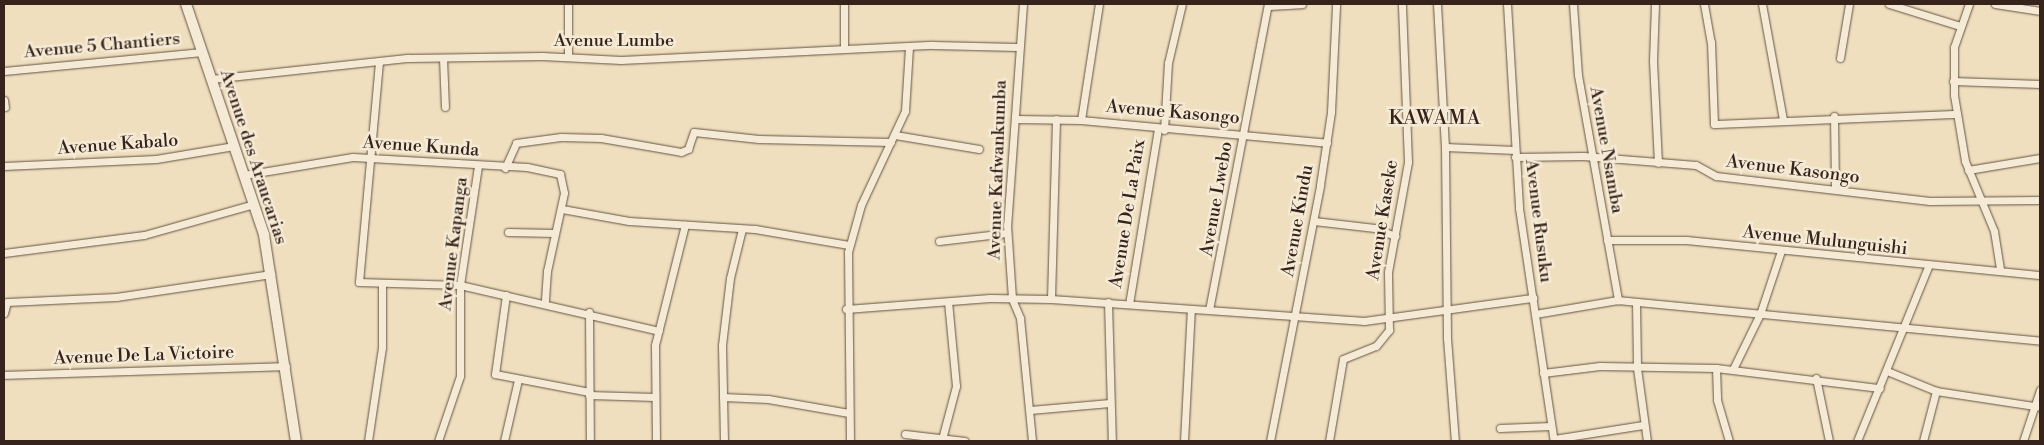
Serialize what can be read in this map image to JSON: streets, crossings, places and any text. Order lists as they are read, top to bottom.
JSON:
{
  "streets": {
    "street": [
      "Avenue Lumbe",
      "Avenue 5 Chantiers",
      "Avenue Kasongo",
      "Avenue Kabalo",
      "Avenue Kunda",
      "Avenue Nsamba",
      "Avenue des Araucarias",
      "Avenue Kafwankumba",
      "Avenue Lwebo",
      "Avenue De La Paix",
      "Avenue Kaseke",
      "Avenue Kindu",
      "Avenue Rusuku",
      "Avenue Mulunguishi",
      "Avenue Kapanga",
      "Avenue De La Victoire"
    ]
  },
  "crossings": [
    ["Avenue Lumbe", "Avenue des Araucarias"],
    ["Avenue Lumbe", "Avenue Kafwankumba"],
    ["Avenue 5 Chantiers", "Avenue des Araucarias"],
    ["Avenue Kasongo", "Avenue Nsamba"],
    ["Avenue Kasongo", "Avenue Kafwankumba"],
    ["Avenue Kasongo", "Avenue Lwebo"],
    ["Avenue Kasongo", "Avenue De La Paix"],
    ["Avenue Kasongo", "Avenue Kindu"],
    ["Avenue Kasongo", "Avenue Rusuku"],
    ["Avenue Kabalo", "Avenue des Araucarias"],
    ["Avenue Kunda", "Avenue des Araucarias"],
    ["Avenue Kunda", "Avenue Kapanga"],
    ["Avenue Nsamba", "Avenue Mulunguishi"],
    ["Avenue des Araucarias", "Avenue De La Victoire"]
  ],
  "districts": ["KAWAMA"]
}
